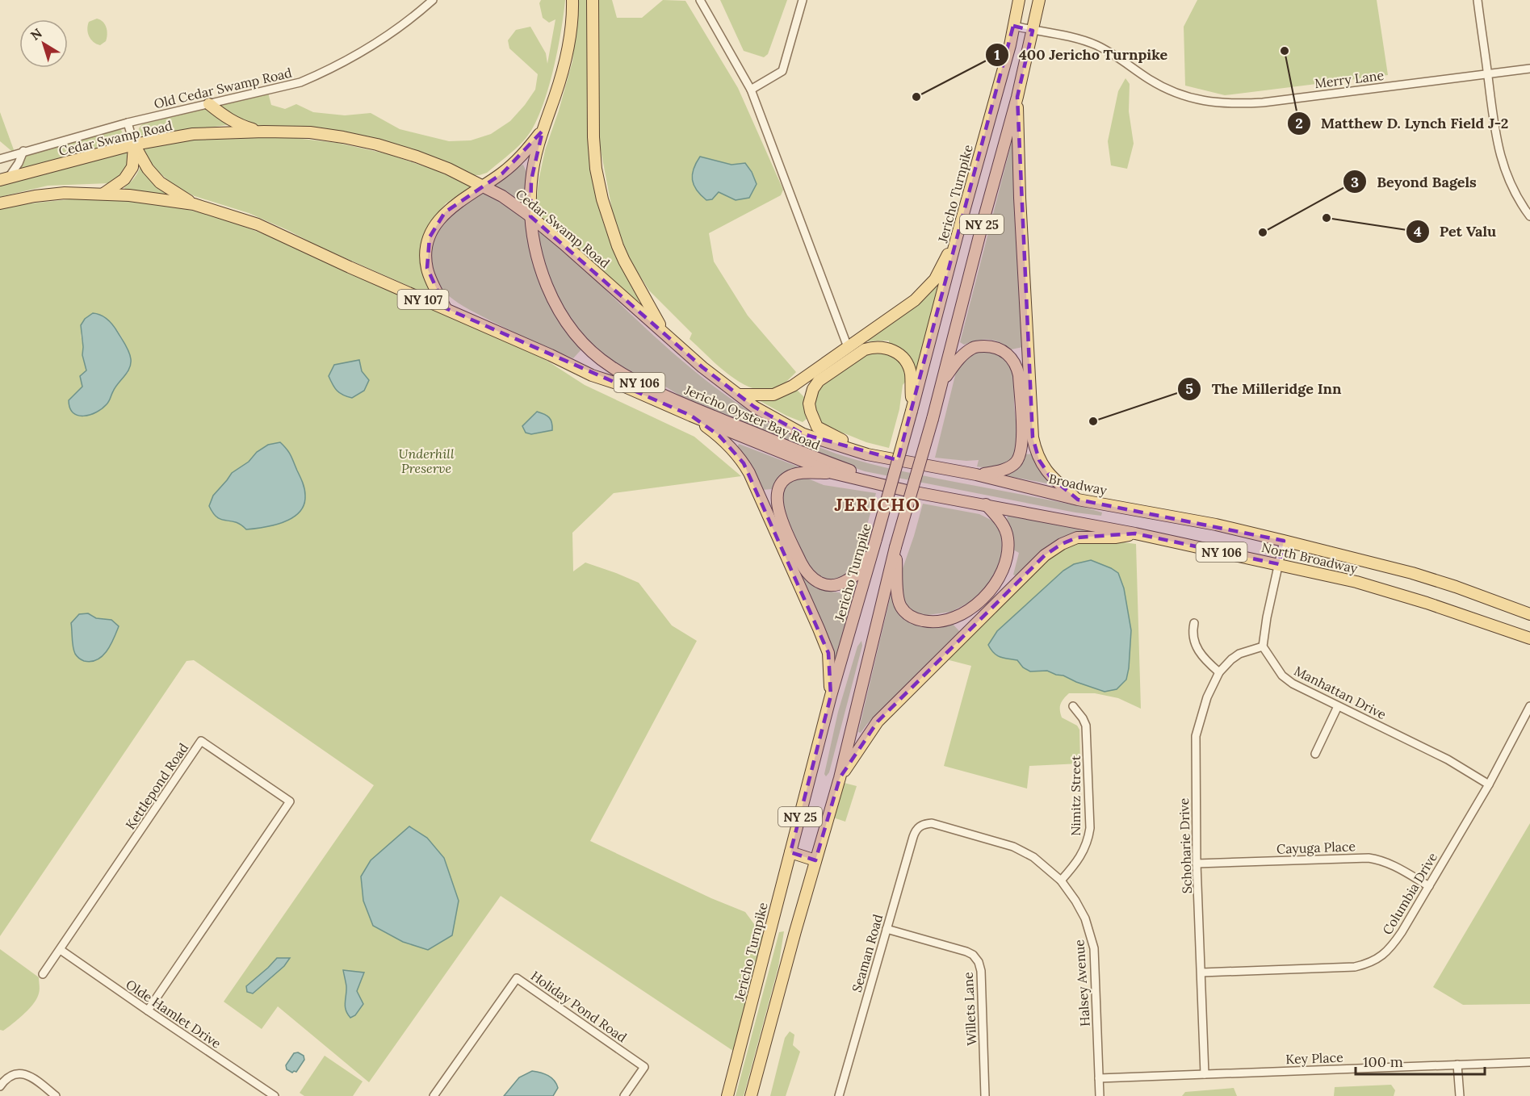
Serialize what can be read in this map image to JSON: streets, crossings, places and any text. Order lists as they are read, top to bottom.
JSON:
{
  "streets": {
    "main road": [
      "Cedar Swamp Road",
      "Jericho Turnpike",
      "NY 25",
      "NY 107",
      "NY 106",
      "Jericho Oyster Bay Road",
      "Broadway",
      "North Broadway"
    ],
    "street": [
      "Merry Lane",
      "Old Cedar Swamp Road",
      "Manhattan Drive",
      "Kettlepond Road",
      "Nimitz Street",
      "Schoharie Drive",
      "Cayuga Place",
      "Columbia Drive",
      "Seaman Road",
      "Halsey Avenue",
      "Holiday Pond Road",
      "Willets Lane",
      "Olde Hamlet Drive",
      "Key Place"
    ]
  },
  "crossings": [
    ["Merry Lane", "Jericho Turnpike"],
    ["Merry Lane", "NY 25"],
    ["Cedar Swamp Road", "NY 106"],
    ["Cedar Swamp Road", "Jericho Oyster Bay Road"],
    ["Cedar Swamp Road", "Broadway"],
    ["NY 107", "Jericho Oyster Bay Road"],
    ["NY 107", "North Broadway"],
    ["Jericho Oyster Bay Road", "North Broadway"],
    ["Broadway", "North Broadway"],
    ["Manhattan Drive", "Schoharie Drive"],
    ["Manhattan Drive", "Columbia Drive"],
    ["Kettlepond Road", "Olde Hamlet Drive"],
    ["Nimitz Street", "Halsey Avenue"],
    ["Schoharie Drive", "Cayuga Place"],
    ["Schoharie Drive", "Columbia Drive"],
    ["Schoharie Drive", "Key Place"],
    ["Cayuga Place", "Columbia Drive"],
    ["Seaman Road", "Halsey Avenue"],
    ["Seaman Road", "Willets Lane"],
    ["Halsey Avenue", "Key Place"]
  ],
  "districts": ["JERICHO"],
  "parks": ["Underhill Preserve"],
  "places": [
    "Matthew D. Lynch Field J-2",
    "400 Jericho Turnpike",
    "Pet Valu",
    "Beyond Bagels",
    "The Milleridge Inn"
  ],
  "scale_bar": "100 m",
  "north": "top left"
}
